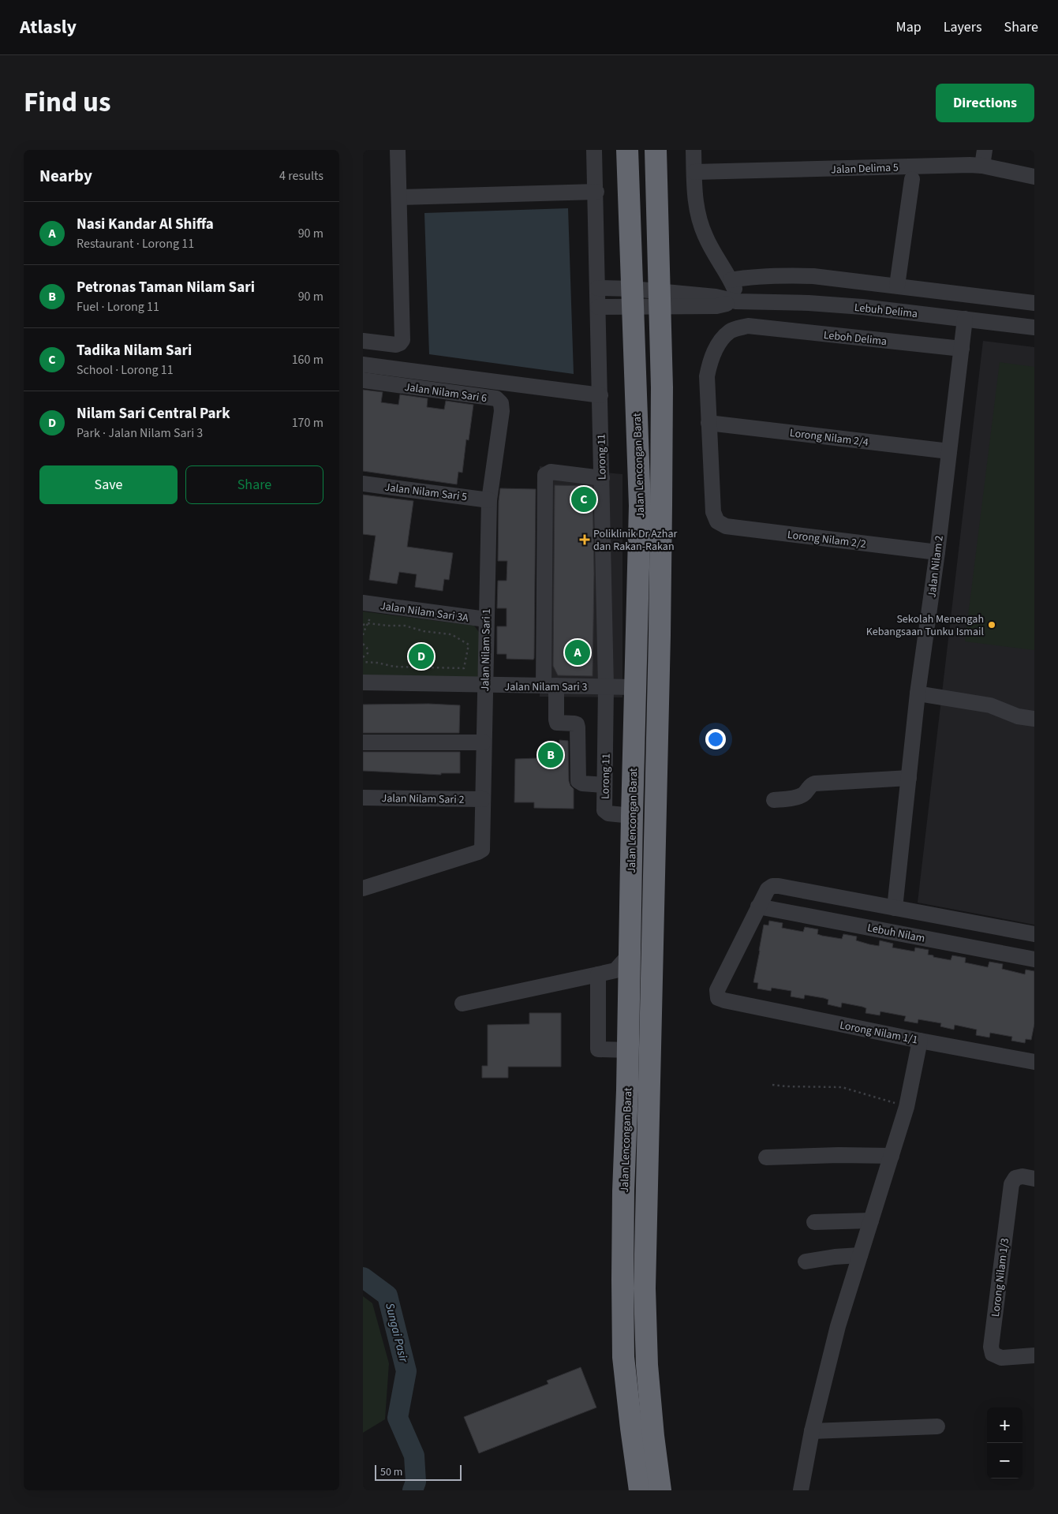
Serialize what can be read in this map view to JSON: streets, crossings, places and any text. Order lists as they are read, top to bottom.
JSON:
{
  "streets": {
    "highway": ["Jalan Lencongan Barat"],
    "street": [
      "Jalan Delima 5",
      "Lebuh Delima",
      "Leboh Delima",
      "Jalan Nilam Sari 6",
      "Lorong Nilam 2/4",
      "Lorong 11",
      "Jalan Nilam Sari 5",
      "Lorong Nilam 2/2",
      "Jalan Nilam 2",
      "Jalan Nilam Sari 3A",
      "Jalan Nilam Sari 1",
      "Jalan Nilam Sari 3",
      "Jalan Nilam Sari 2",
      "Lebuh Nilam",
      "Lorong Nilam 1/1",
      "Lorong Nilam 1/3"
    ]
  },
  "crossings": [
    ["Lebuh Delima", "Jalan Lencongan Barat"],
    ["Lebuh Delima", "Jalan Nilam 2"],
    ["Leboh Delima", "Lorong Nilam 2/4"],
    ["Leboh Delima", "Lorong Nilam 2/2"],
    ["Leboh Delima", "Jalan Nilam 2"],
    ["Jalan Nilam Sari 6", "Jalan Nilam Sari 5"],
    ["Jalan Nilam Sari 6", "Jalan Nilam Sari 1"],
    ["Lorong Nilam 2/4", "Lorong Nilam 2/2"],
    ["Lorong Nilam 2/4", "Jalan Nilam 2"],
    ["Lorong 11", "Jalan Lencongan Barat"],
    ["Lorong 11", "Jalan Nilam Sari 3"],
    ["Jalan Lencongan Barat", "Jalan Nilam Sari 3"],
    ["Jalan Nilam Sari 5", "Jalan Nilam Sari 1"],
    ["Lorong Nilam 2/2", "Jalan Nilam 2"],
    ["Jalan Nilam Sari 3A", "Jalan Nilam Sari 1"],
    ["Jalan Nilam Sari 1", "Jalan Nilam Sari 3"],
    ["Jalan Nilam Sari 1", "Jalan Nilam Sari 2"],
    ["Lebuh Nilam", "Lorong Nilam 1/1"]
  ],
  "water": ["Sungai Pasir"],
  "places": {
    "health": ["Poliklinik Dr Azhar dan Rakan-Rakan"],
    "other": ["Sekolah Menengah Kebangsaan Tunku Ismail"]
  },
  "scale_bar": "50 m",
  "page": {
    "header": "Atlasly",
    "nav": ["Map", "Layers", "Share"],
    "title": "Find us",
    "buttons": [
      "Directions",
      ["Save", "Share"]
    ],
    "heading": ["Nearby", "4 results"],
    "list": [
      {
        "mark": "A",
        "name": "Nasi Kandar Al Shiffa",
        "note": "Restaurant · Lorong 11",
        "value": "90 m"
      },
      {
        "mark": "B",
        "name": "Petronas Taman Nilam Sari",
        "note": "Fuel · Lorong 11",
        "value": "90 m"
      },
      {
        "mark": "C",
        "name": "Tadika Nilam Sari",
        "note": "School · Lorong 11",
        "value": "160 m"
      },
      {
        "mark": "D",
        "name": "Nilam Sari Central Park",
        "note": "Park · Jalan Nilam Sari 3",
        "value": "170 m"
      }
    ],
    "pins": [
      "C",
      "A",
      "D",
      "B"
    ],
    "map_buttons": ["+", "−"],
    "scale": "50 m"
  }
}
